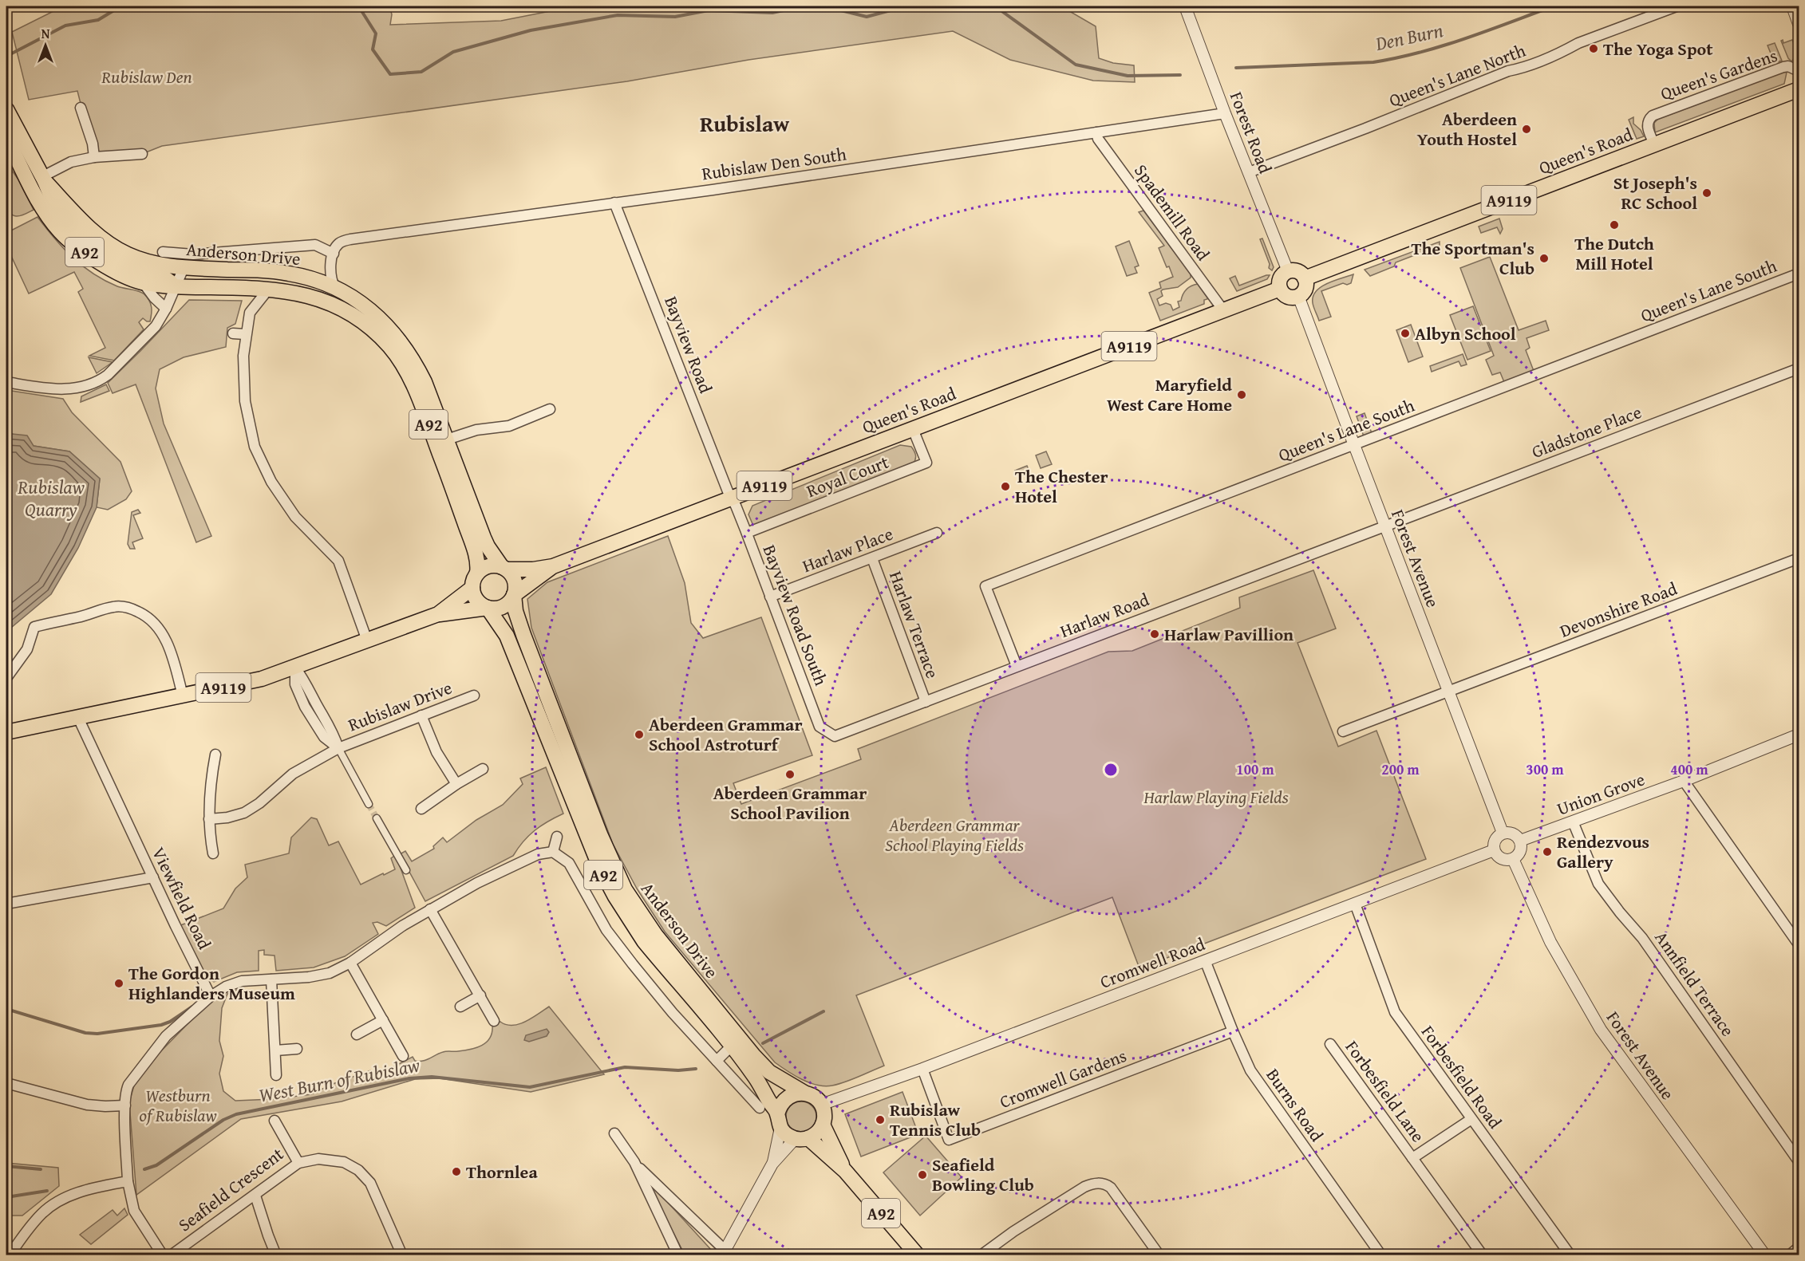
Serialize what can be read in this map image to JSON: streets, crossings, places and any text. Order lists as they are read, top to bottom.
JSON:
{
  "streets": {
    "main road": [
      "Queen's Road",
      "A9119",
      "A92",
      "Anderson Drive"
    ],
    "street": [
      "Queen's Gardens",
      "Queen's Lane North",
      "Forest Road",
      "Rubislaw Den South",
      "Spademill Road",
      "Queen's Lane South",
      "Bayview Road",
      "Gladstone Place",
      "Royal Court",
      "Harlaw Place",
      "Forest Avenue",
      "Devonshire Road",
      "Bayview Road South",
      "Harlaw Road",
      "Harlaw Terrace",
      "Rubislaw Drive",
      "Union Grove",
      "Viewfield Road",
      "Cromwell Road",
      "Annfield Terrace",
      "Forbesfield Road",
      "Cromwell Gardens",
      "Forbesfield Lane",
      "Burns Road",
      "Seafield Crescent"
    ]
  },
  "crossings": [
    ["Queen's Gardens", "Queen's Road"],
    ["Queen's Lane North", "Forest Road"],
    ["Forest Road", "Queen's Road"],
    ["Forest Road", "Rubislaw Den South"],
    ["Forest Road", "Forest Avenue"],
    ["Queen's Road", "A9119"],
    ["Queen's Road", "Spademill Road"],
    ["Queen's Road", "A92"],
    ["Queen's Road", "Anderson Drive"],
    ["Queen's Road", "Bayview Road"],
    ["Queen's Road", "Royal Court"],
    ["Queen's Road", "Forest Avenue"],
    ["Queen's Road", "Bayview Road South"],
    ["Rubislaw Den South", "Spademill Road"],
    ["Rubislaw Den South", "Bayview Road"],
    ["A9119", "A92"],
    ["A9119", "Anderson Drive"],
    ["A9119", "Viewfield Road"],
    ["A92", "Anderson Drive"],
    ["A92", "Cromwell Road"],
    ["Anderson Drive", "Cromwell Road"],
    ["Queen's Lane South", "Forest Avenue"],
    ["Queen's Lane South", "Harlaw Road"],
    ["Bayview Road", "Bayview Road South"],
    ["Gladstone Place", "Forest Avenue"],
    ["Gladstone Place", "Harlaw Road"],
    ["Royal Court", "Bayview Road South"],
    ["Harlaw Place", "Bayview Road South"],
    ["Harlaw Place", "Harlaw Terrace"],
    ["Forest Avenue", "Devonshire Road"],
    ["Forest Avenue", "Harlaw Road"],
    ["Forest Avenue", "Union Grove"],
    ["Forest Avenue", "Cromwell Road"],
    ["Bayview Road South", "Harlaw Road"],
    ["Harlaw Road", "Harlaw Terrace"],
    ["Union Grove", "Cromwell Road"],
    ["Union Grove", "Annfield Terrace"],
    ["Cromwell Road", "Forbesfield Road"],
    ["Cromwell Road", "Cromwell Gardens"],
    ["Cromwell Road", "Burns Road"],
    ["Forbesfield Road", "Forbesfield Lane"],
    ["Cromwell Gardens", "Burns Road"]
  ],
  "districts": ["Rubislaw"],
  "water": ["Den Burn", "Rubislaw Quarry", "West Burn of Rubislaw"],
  "parks": [
    "Rubislaw Den",
    "Harlaw Playing Fields",
    "Aberdeen Grammar School Playing Fields",
    "Westburn of Rubislaw"
  ],
  "places": [
    "The Yoga Spot",
    "Aberdeen Youth Hostel",
    "St Joseph's RC School",
    "The Dutch Mill Hotel",
    "The Sportman's Club",
    "Albyn School",
    "Maryfield West Care Home",
    "The Chester Hotel",
    "Harlaw Pavillion",
    "Aberdeen Grammar School Astroturf",
    "Aberdeen Grammar School Pavilion",
    "Rendezvous Gallery",
    "The Gordon Highlanders Museum",
    "Rubislaw Tennis Club",
    "Thornlea",
    "Seafield Bowling Club"
  ],
  "north": "top",
  "rings": [
    "100 m",
    "200 m",
    "300 m",
    "400 m"
  ]
}
